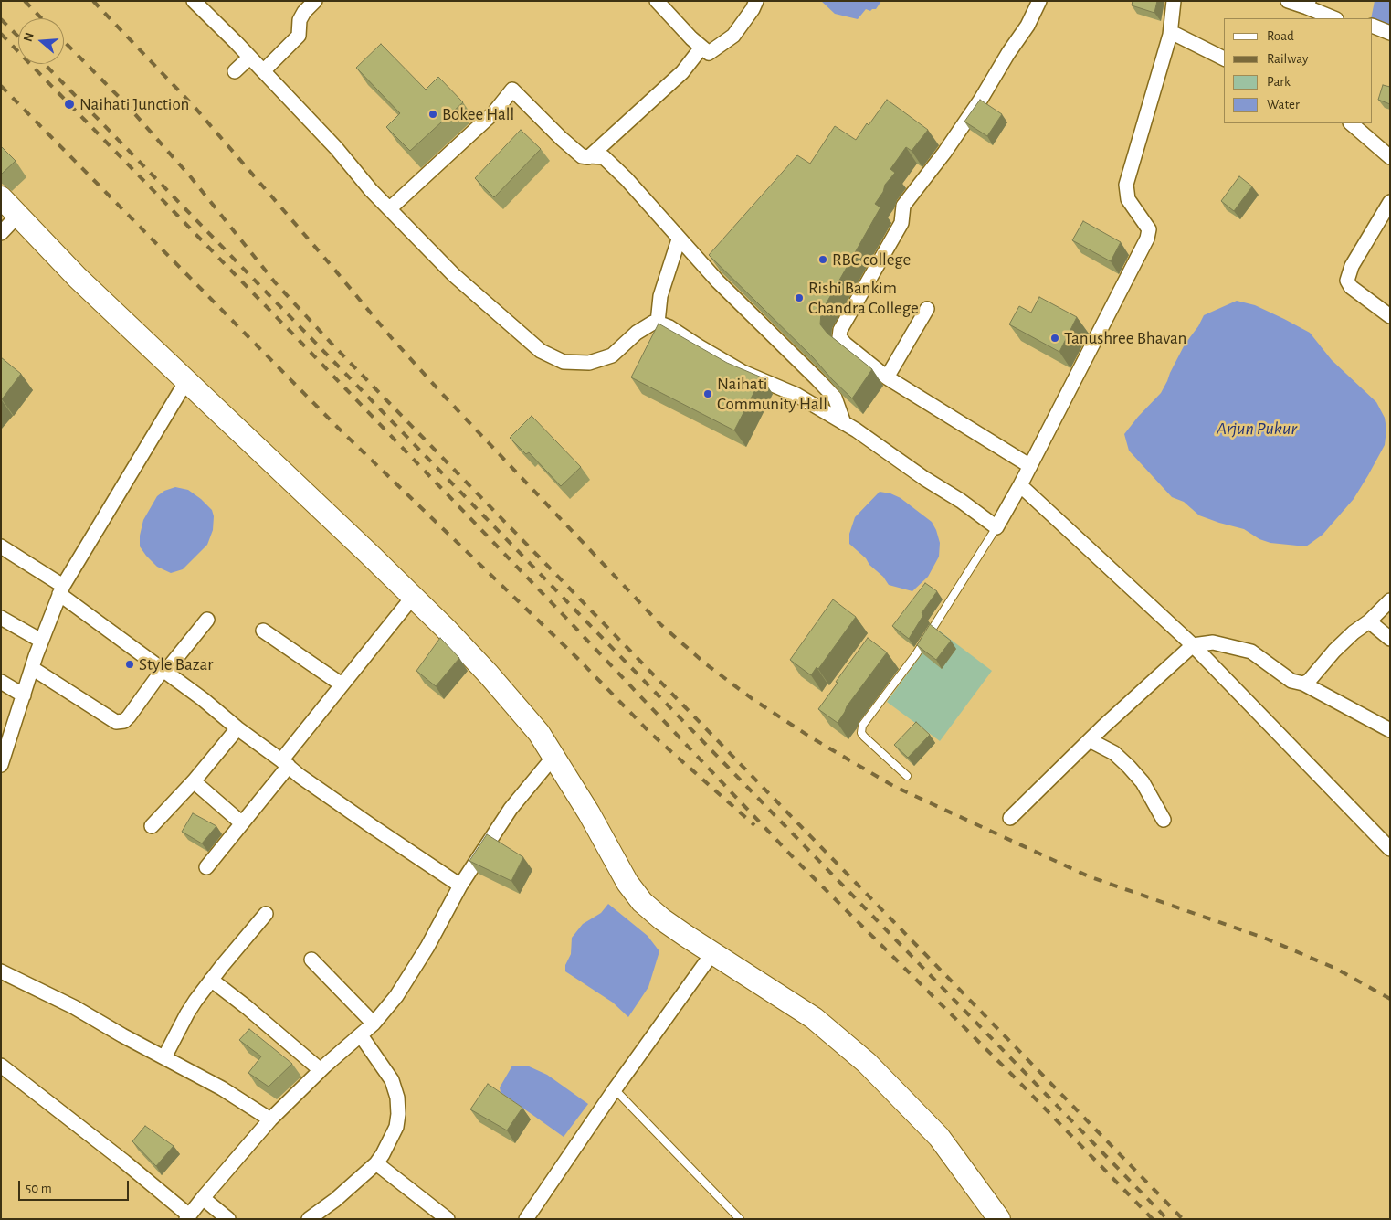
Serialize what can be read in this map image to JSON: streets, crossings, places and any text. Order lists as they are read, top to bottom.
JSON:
{
  "water": ["Arjun Pukur"],
  "places": [
    "Naihati Junction",
    "Bokee Hall",
    "RBC college",
    "Rishi Bankim Chandra College",
    "Tanushree Bhavan",
    "Naihati Community Hall",
    "Style Bazar"
  ],
  "legend": [
    "Road",
    "Railway",
    "Park",
    "Water"
  ],
  "scale_bar": "50 m",
  "north": "left"
}
